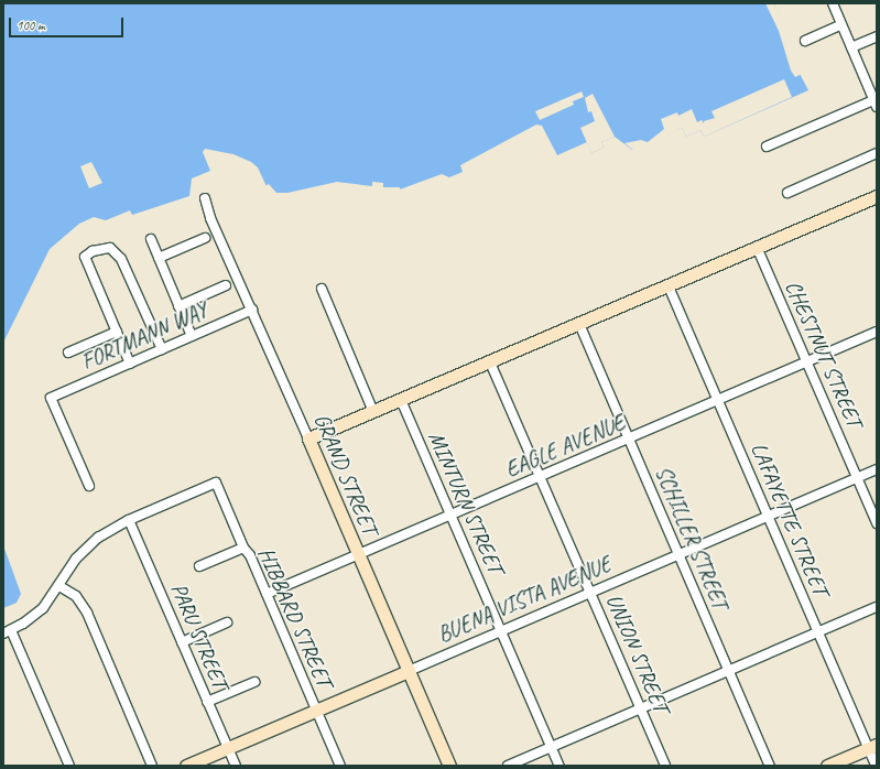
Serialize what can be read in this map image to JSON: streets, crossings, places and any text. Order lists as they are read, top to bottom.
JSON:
{
  "streets": {
    "street": [
      "FORTMANN WAY",
      "CHESTNUT STREET",
      "EAGLE AVENUE",
      "GRAND STREET",
      "MINTURN STREET",
      "LAFAYETTE STREET",
      "SCHILLER STREET",
      "BUENA VISTA AVENUE",
      "HIBBARD STREET",
      "PARU STREET",
      "UNION STREET"
    ]
  },
  "crossings": [
    ["FORTMANN WAY", "GRAND STREET"],
    ["CHESTNUT STREET", "EAGLE AVENUE"],
    ["CHESTNUT STREET", "BUENA VISTA AVENUE"],
    ["EAGLE AVENUE", "GRAND STREET"],
    ["EAGLE AVENUE", "MINTURN STREET"],
    ["EAGLE AVENUE", "LAFAYETTE STREET"],
    ["EAGLE AVENUE", "SCHILLER STREET"],
    ["EAGLE AVENUE", "HIBBARD STREET"],
    ["EAGLE AVENUE", "UNION STREET"],
    ["GRAND STREET", "BUENA VISTA AVENUE"],
    ["MINTURN STREET", "BUENA VISTA AVENUE"],
    ["LAFAYETTE STREET", "BUENA VISTA AVENUE"],
    ["SCHILLER STREET", "BUENA VISTA AVENUE"],
    ["BUENA VISTA AVENUE", "HIBBARD STREET"],
    ["BUENA VISTA AVENUE", "PARU STREET"],
    ["BUENA VISTA AVENUE", "UNION STREET"],
    ["HIBBARD STREET", "PARU STREET"]
  ],
  "scale_bar": "100 m"
}
